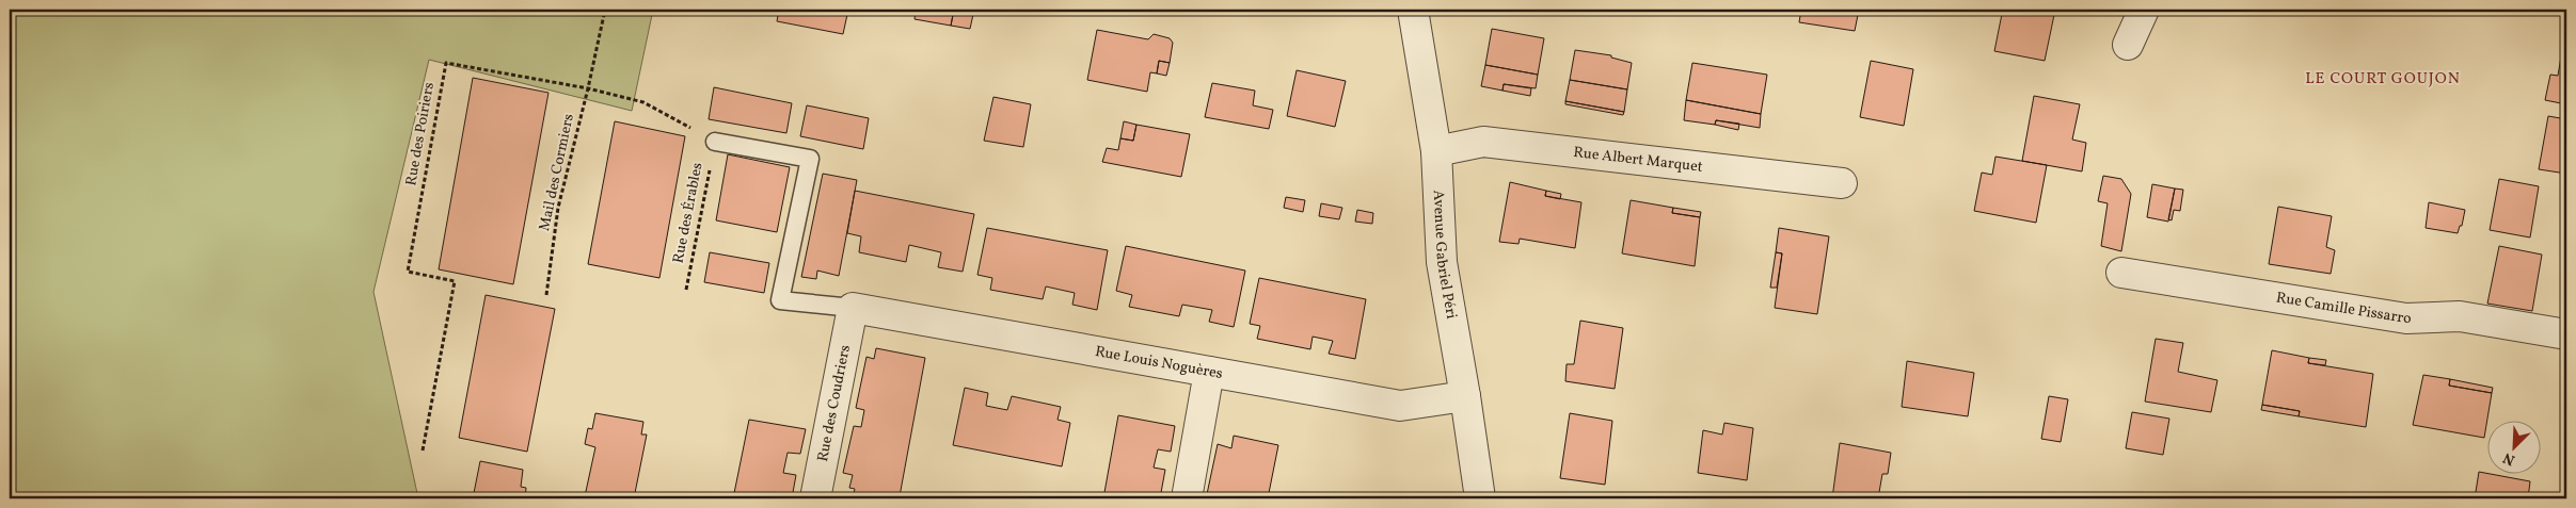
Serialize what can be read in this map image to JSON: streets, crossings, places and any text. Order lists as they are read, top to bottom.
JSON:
{
  "streets": {
    "street": [
      "Rue Albert Marquet",
      "Avenue Gabriel Péri",
      "Rue Camille Pissarro",
      "Rue Louis Noguères",
      "Rue des Coudriers"
    ],
    "path": ["Rue des Poiriers", "Mail des Cormiers", "Rue des Érables"]
  },
  "crossings": [
    ["Rue des Poiriers", "Mail des Cormiers"],
    ["Rue des Poiriers", "Rue des Érables"],
    ["Rue Albert Marquet", "Avenue Gabriel Péri"],
    ["Avenue Gabriel Péri", "Rue Louis Noguères"],
    ["Rue Louis Noguères", "Rue des Coudriers"]
  ],
  "districts": ["LE COURT GOUJON"],
  "north": "bottom left"
}
